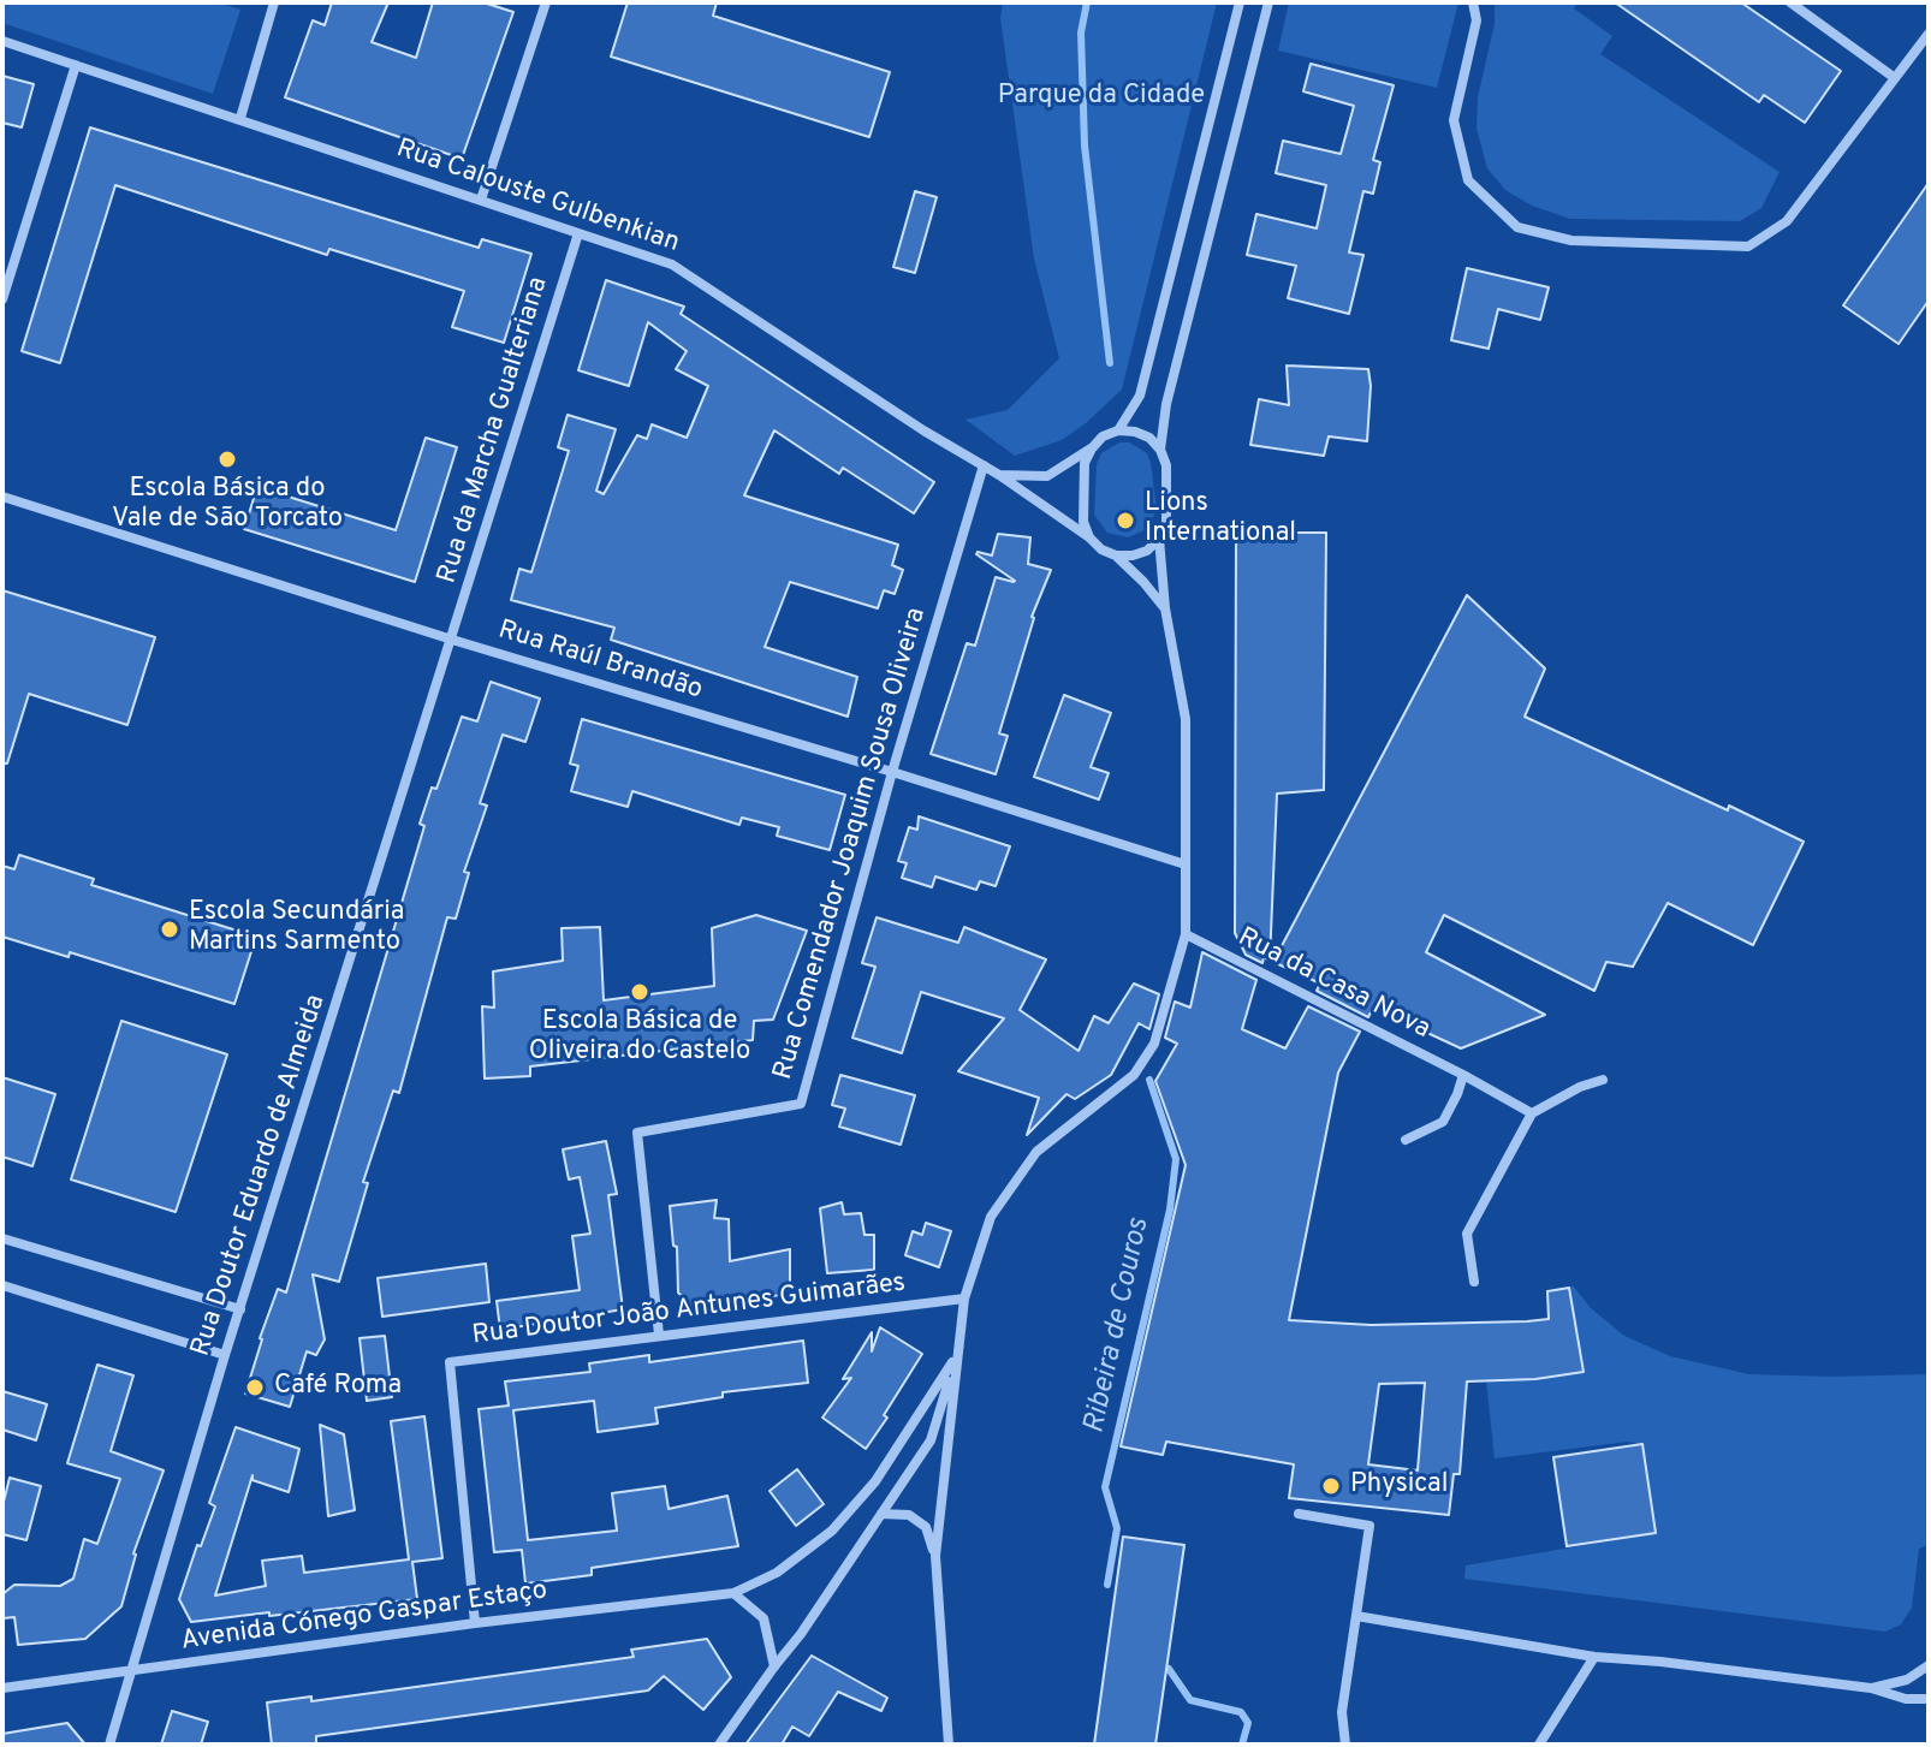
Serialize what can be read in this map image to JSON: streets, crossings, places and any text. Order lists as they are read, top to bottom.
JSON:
{
  "streets": {
    "street": [
      "Rua Calouste Gulbenkian",
      "Rua da Marcha Gualteriana",
      "Rua Raúl Brandão",
      "Rua Comendador Joaquim Sousa Oliveira",
      "Rua da Casa Nova",
      "Rua Doutor Eduardo de Almeida",
      "Rua Doutor João Antunes Guimarães",
      "Avenida Cónego Gaspar Estaço"
    ]
  },
  "crossings": [
    ["Rua Calouste Gulbenkian", "Rua da Marcha Gualteriana"],
    ["Rua Calouste Gulbenkian", "Rua Comendador Joaquim Sousa Oliveira"],
    ["Rua da Marcha Gualteriana", "Rua Raúl Brandão"],
    ["Rua da Marcha Gualteriana", "Rua Doutor Eduardo de Almeida"],
    ["Rua Raúl Brandão", "Rua Comendador Joaquim Sousa Oliveira"],
    ["Rua Raúl Brandão", "Rua Doutor Eduardo de Almeida"],
    ["Rua Comendador Joaquim Sousa Oliveira", "Rua Doutor João Antunes Guimarães"],
    ["Rua Doutor Eduardo de Almeida", "Avenida Cónego Gaspar Estaço"],
    ["Rua Doutor João Antunes Guimarães", "Avenida Cónego Gaspar Estaço"]
  ],
  "water": ["Ribeira de Couros"],
  "parks": ["Parque da Cidade"],
  "places": [
    "Escola Básica do Vale de São Torcato",
    "Lions International",
    "Escola Secundária Martins Sarmento",
    "Escola Básica de Oliveira do Castelo",
    "Café Roma",
    "Physical"
  ]
}
